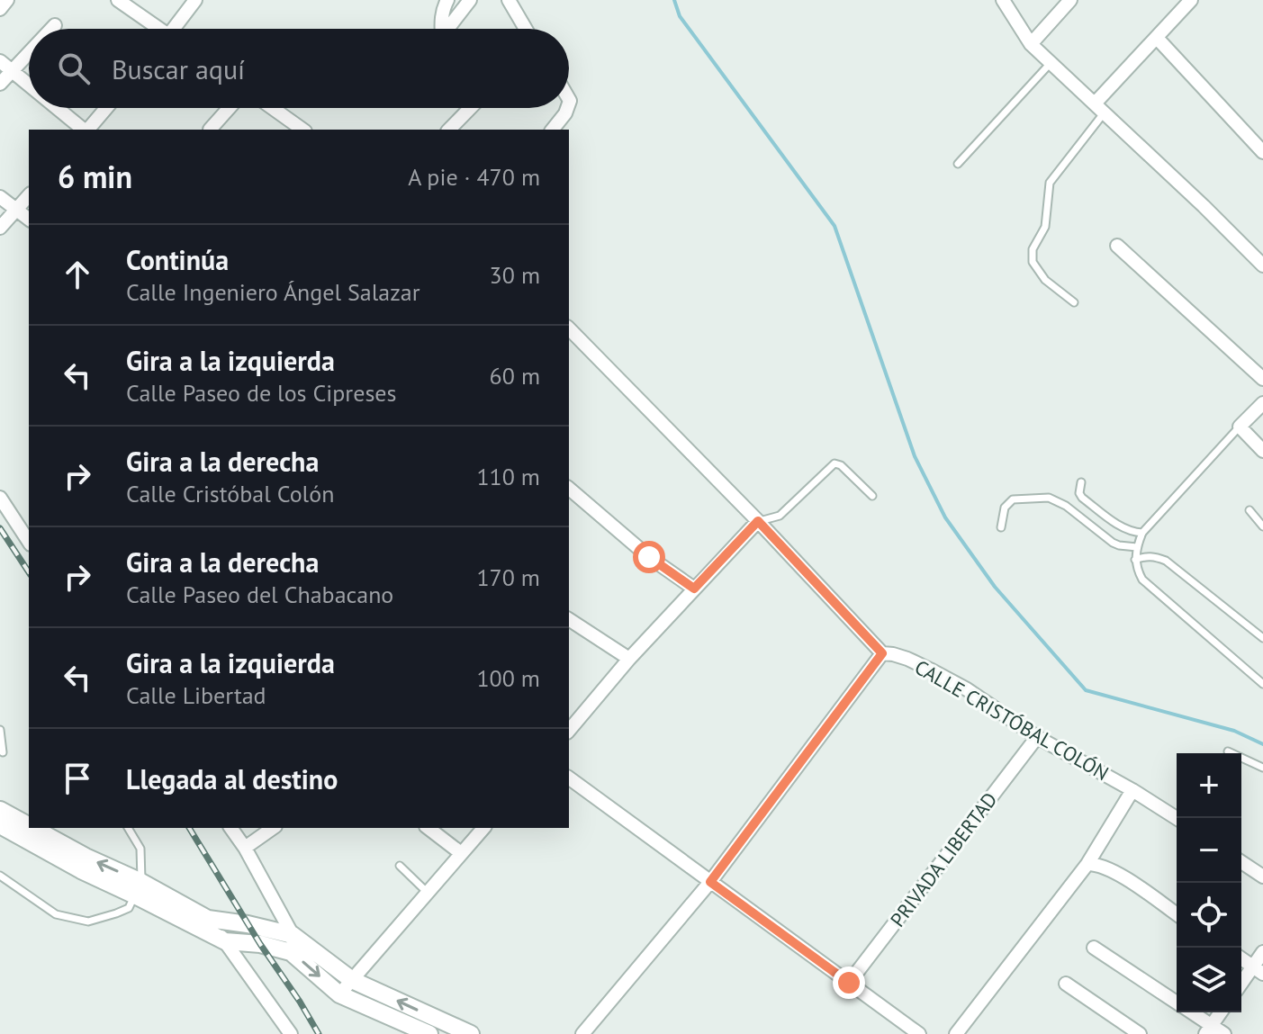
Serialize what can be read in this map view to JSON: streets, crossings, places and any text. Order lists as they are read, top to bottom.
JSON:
{
  "streets": {
    "street": ["CALLE CRISTÓBAL COLÓN", "PRIVADA LIBERTAD"]
  },
  "crossings": [
    ["CALLE CRISTÓBAL COLÓN", "PRIVADA LIBERTAD"]
  ],
  "page": {
    "search": "Buscar aquí",
    "heading": ["6 min", "A pie · 470 m"],
    "list": [
      ["Continúa", "Calle Ingeniero Ángel Salazar", "30 m"],
      ["Gira a la izquierda", "Calle Paseo de los Cipreses", "60 m"],
      ["Gira a la derecha", "Calle Cristóbal Colón", "110 m"],
      ["Gira a la derecha", "Calle Paseo del Chabacano", "170 m"],
      ["Gira a la izquierda", "Calle Libertad", "100 m"],
      "Llegada al destino"
    ],
    "map_buttons": ["+", "−"]
  }
}
